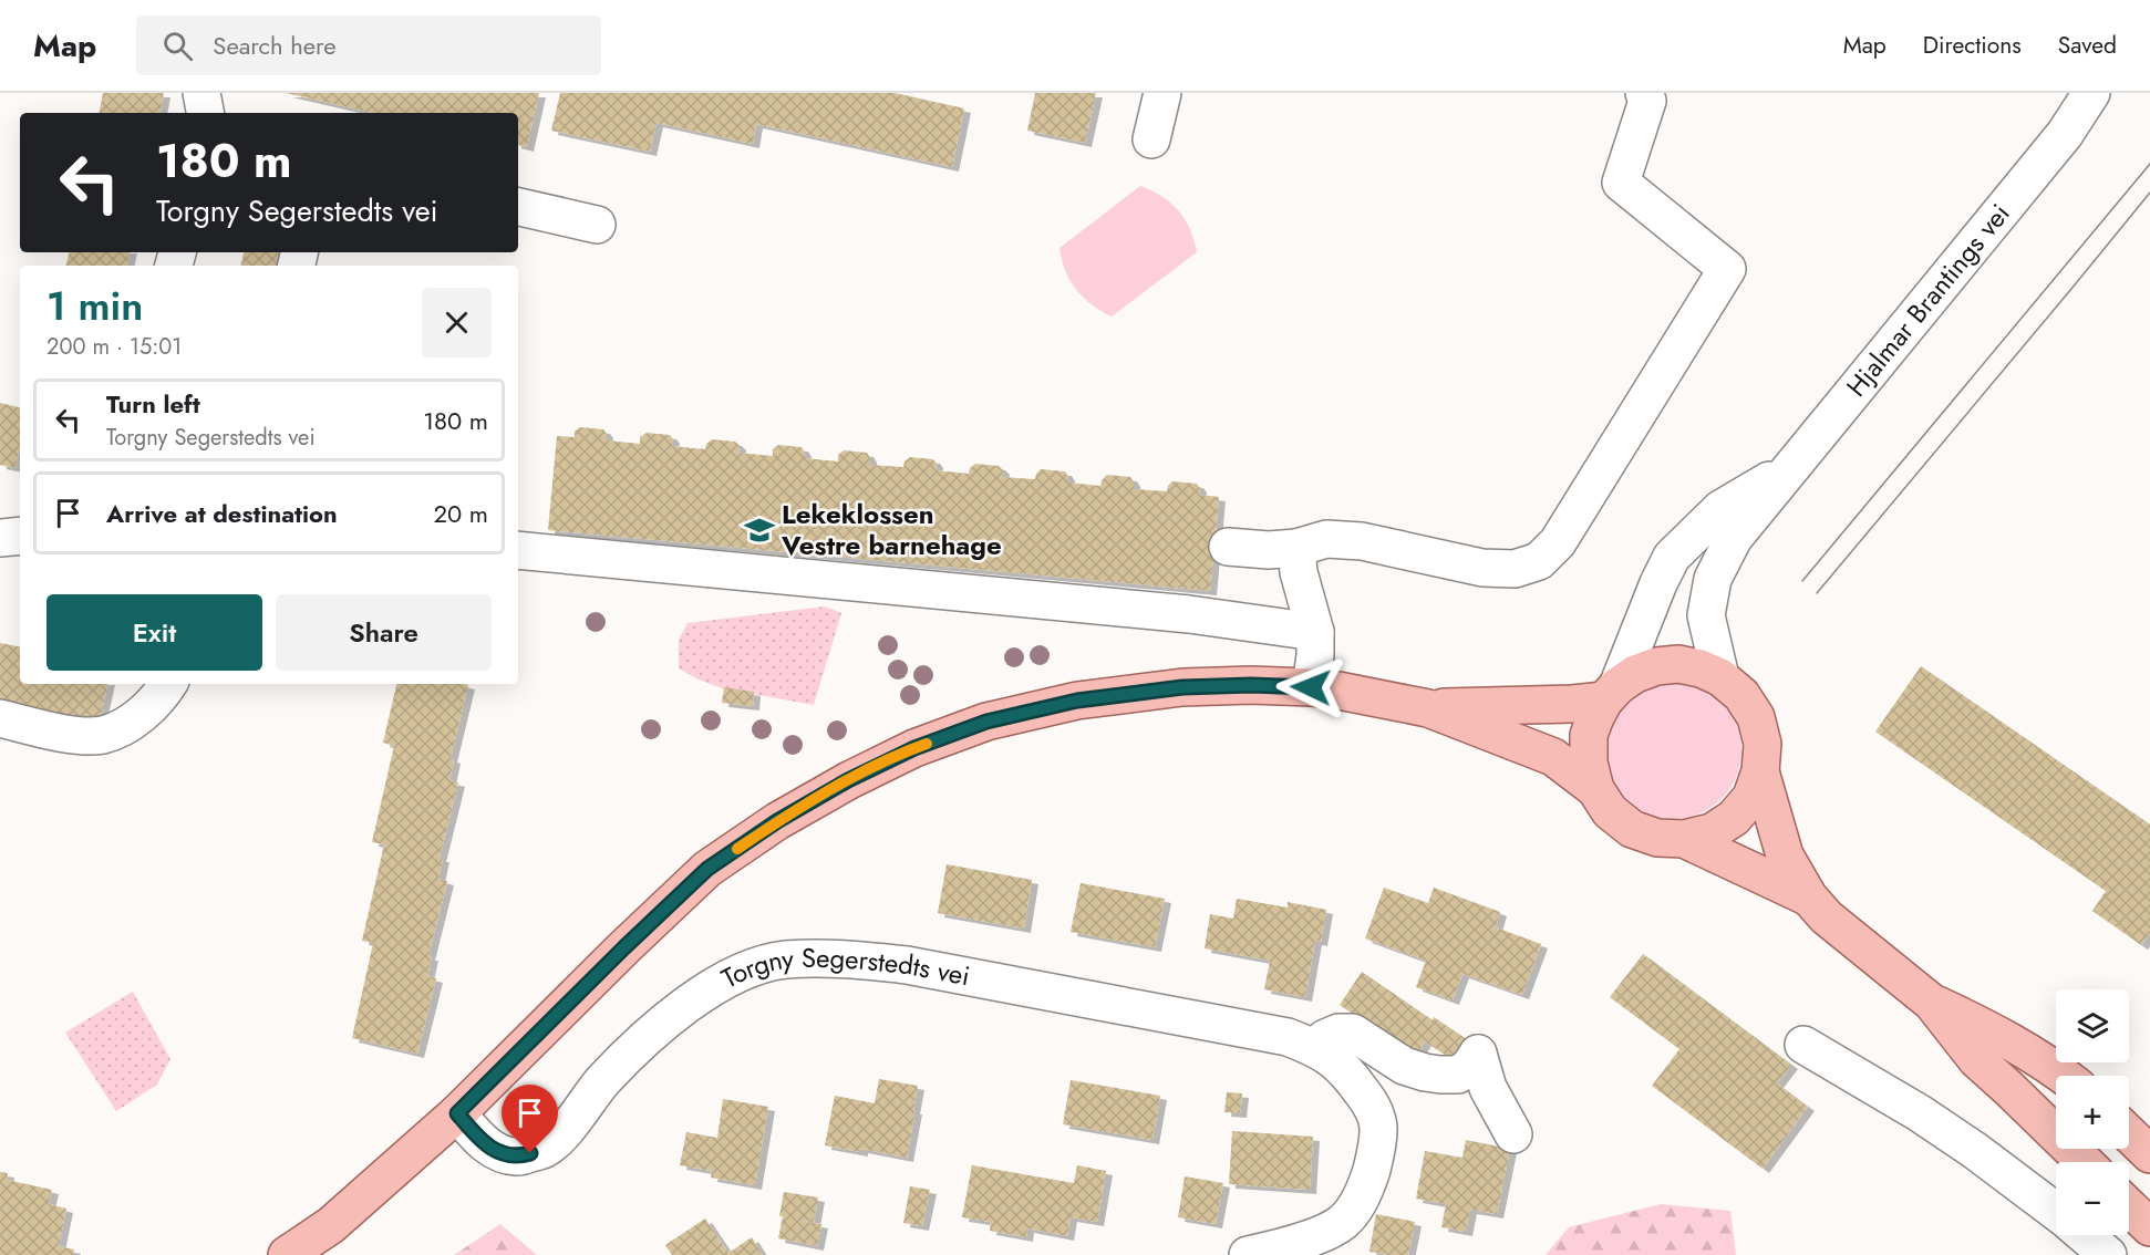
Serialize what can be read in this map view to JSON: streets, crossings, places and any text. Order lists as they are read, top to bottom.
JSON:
{
  "streets": {
    "street": ["Hjalmar Brantings vei", "Torgny Segerstedts vei"]
  },
  "places": {
    "school or university": ["Lekeklossen Vestre barnehage"]
  },
  "page": {
    "header": "Map",
    "search": "Search here",
    "nav": ["Map", "Directions", "Saved"],
    "turn": ["180 m", "Torgny Segerstedts vei"],
    "heading": ["1 min", "200 m · 15:01"],
    "list": [
      {
        "name": "Turn left",
        "note": "Torgny Segerstedts vei",
        "value": "180 m"
      },
      {
        "name": "Arrive at destination",
        "value": "20 m"
      }
    ],
    "buttons": ["Exit", "Share"],
    "map_buttons": ["+", "−"]
  }
}
